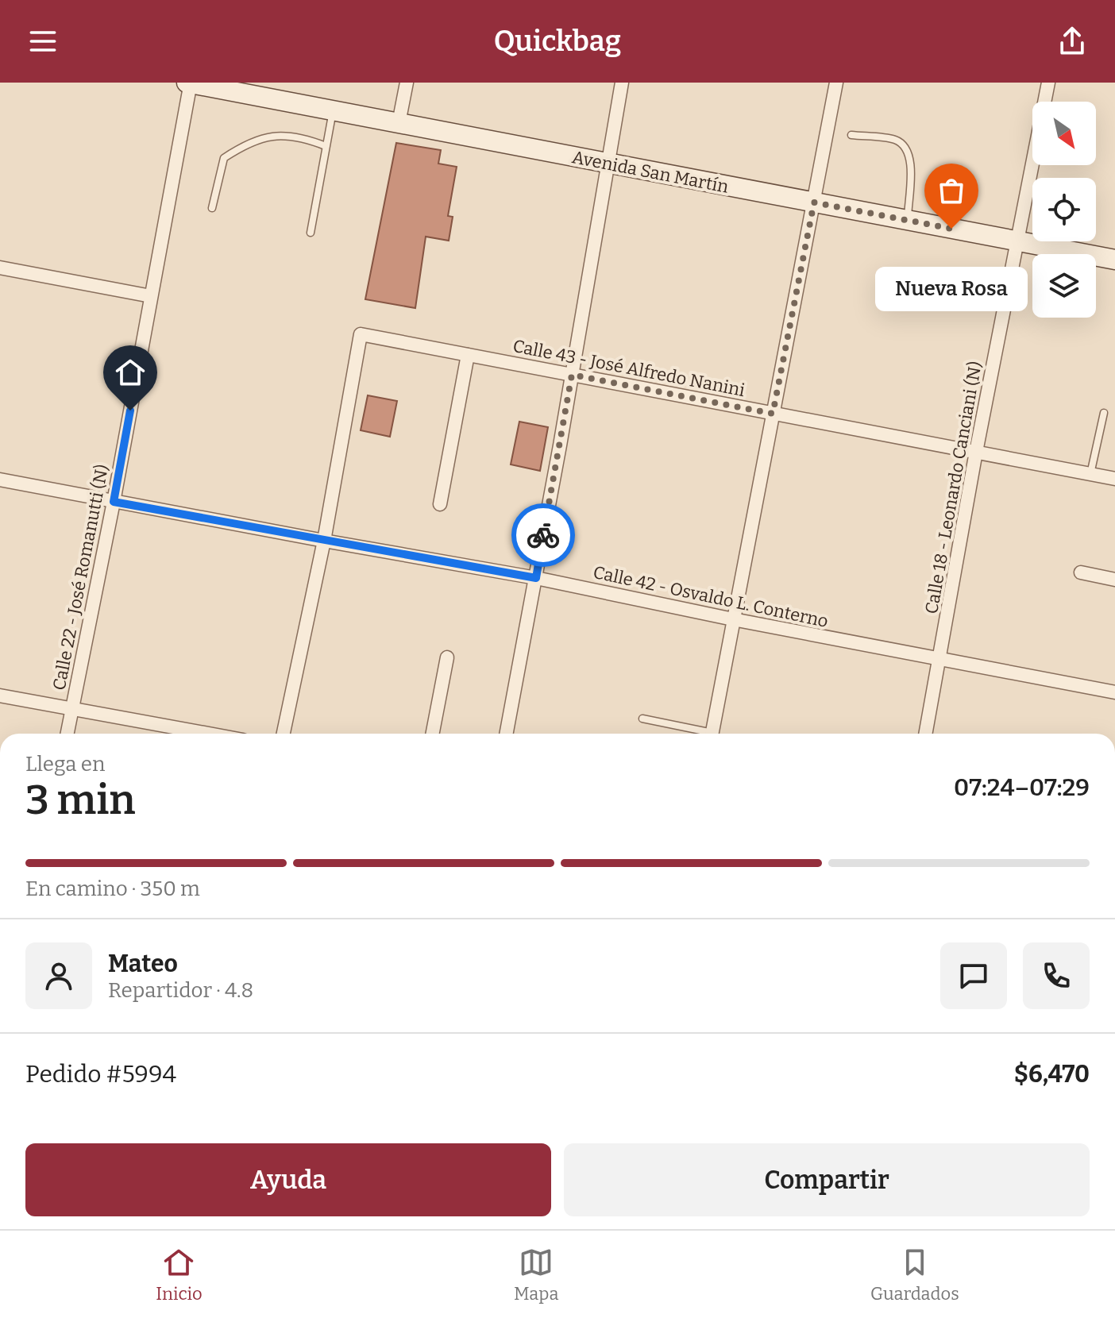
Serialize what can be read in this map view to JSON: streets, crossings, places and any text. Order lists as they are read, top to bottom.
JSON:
{
  "streets": {
    "main road": ["Avenida San Martín"],
    "street": [
      "Calle 43 - José Alfredo Nanini",
      "Calle 18 - Leonardo Canciani (N)",
      "Calle 22 - José Romanutti (N)",
      "Calle 42 - Osvaldo L. Conterno"
    ]
  },
  "crossings": [
    ["Avenida San Martín", "Calle 18 - Leonardo Canciani (N)"],
    ["Avenida San Martín", "Calle 22 - José Romanutti (N)"],
    ["Calle 43 - José Alfredo Nanini", "Calle 18 - Leonardo Canciani (N)"],
    ["Calle 43 - José Alfredo Nanini", "Calle 42 - Osvaldo L. Conterno"],
    ["Calle 18 - Leonardo Canciani (N)", "Calle 42 - Osvaldo L. Conterno"],
    ["Calle 22 - José Romanutti (N)", "Calle 42 - Osvaldo L. Conterno"]
  ],
  "places": ["Nueva Rosa"],
  "north": "bottom right",
  "page": {
    "header": "Quickbag",
    "bubble": "Nueva Rosa",
    "heading": ["3 min", "Llega en", "07:24–07:29"],
    "panel": [
      "Mateo",
      "Repartidor · 4.8",
      "Pedido #5994",
      "$6,470"
    ],
    "bar": "En camino · 350 m",
    "buttons": ["Ayuda", "Compartir"],
    "tabs": ["Inicio", "Mapa", "Guardados"]
  }
}
